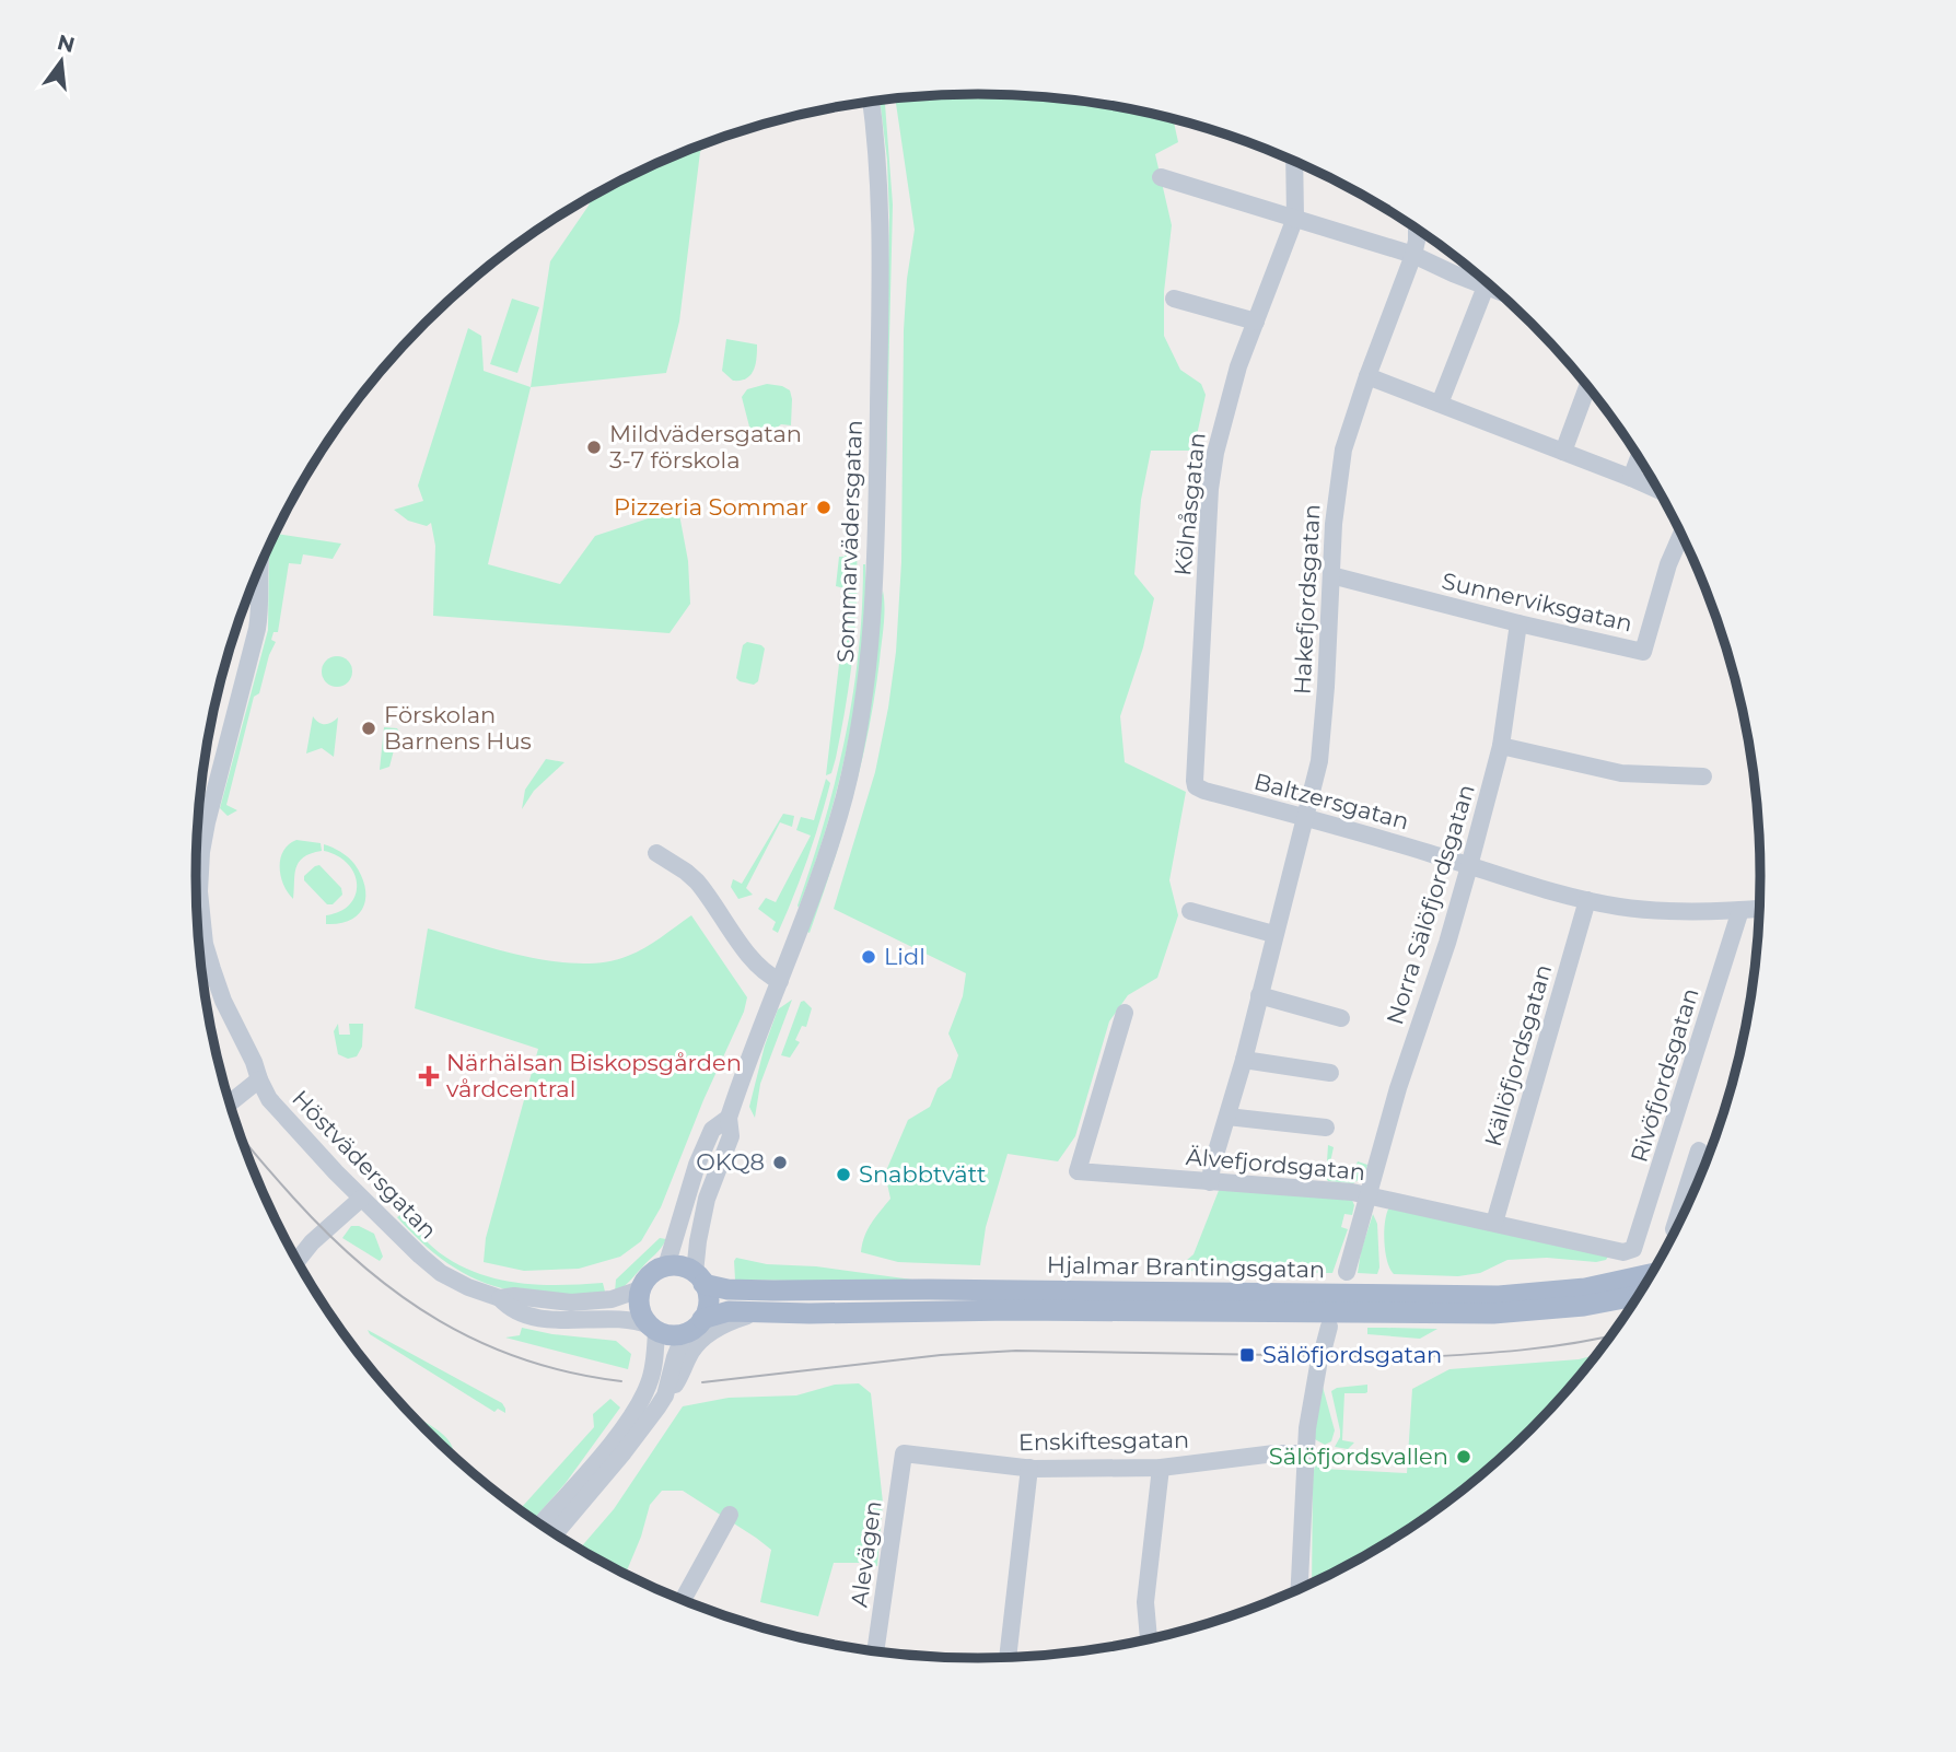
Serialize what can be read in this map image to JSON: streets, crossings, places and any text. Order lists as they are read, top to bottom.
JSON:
{
  "streets": {
    "main road": ["Hjalmar Brantingsgatan"],
    "street": [
      "Kölnåsgatan",
      "Sommarvädersgatan",
      "Hakefjordsgatan",
      "Sunnerviksgatan",
      "Baltzersgatan",
      "Norra Sälöfjordsgatan",
      "Källöfjordsgatan",
      "Rivöfjordsgatan",
      "Höstvädersgatan",
      "Älvefjordsgatan",
      "Enskiftesgatan",
      "Alevägen"
    ]
  },
  "crossings": [
    ["Kölnåsgatan", "Baltzersgatan"],
    ["Sommarvädersgatan", "Höstvädersgatan"],
    ["Sommarvädersgatan", "Hjalmar Brantingsgatan"],
    ["Hakefjordsgatan", "Sunnerviksgatan"],
    ["Hakefjordsgatan", "Baltzersgatan"],
    ["Hakefjordsgatan", "Älvefjordsgatan"],
    ["Sunnerviksgatan", "Norra Sälöfjordsgatan"],
    ["Baltzersgatan", "Norra Sälöfjordsgatan"],
    ["Baltzersgatan", "Källöfjordsgatan"],
    ["Baltzersgatan", "Rivöfjordsgatan"],
    ["Norra Sälöfjordsgatan", "Älvefjordsgatan"],
    ["Källöfjordsgatan", "Älvefjordsgatan"],
    ["Rivöfjordsgatan", "Älvefjordsgatan"],
    ["Höstvädersgatan", "Hjalmar Brantingsgatan"],
    ["Enskiftesgatan", "Alevägen"]
  ],
  "places": {
    "other": [
      "Mildvädersgatan 3-7 förskola",
      "Pizzeria Sommar",
      "Förskolan Barnens Hus",
      "Lidl",
      "OKQ8",
      "Snabbtvätt",
      "Sälöfjordsvallen"
    ],
    "health": ["Närhälsan Biskopsgården vårdcentral"],
    "transit": ["Sälöfjordsgatan"]
  },
  "north": "top"
}
